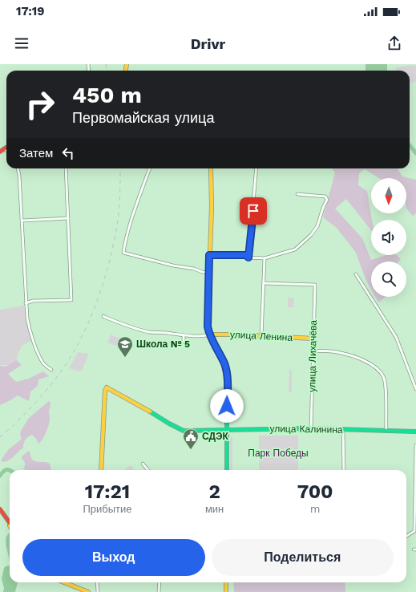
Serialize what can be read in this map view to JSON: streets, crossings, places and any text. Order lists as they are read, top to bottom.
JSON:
{
  "streets": {
    "street": ["улица Ленина", "улица Лихачёва", "улица Калинина"]
  },
  "crossings": [
    ["улица Ленина", "улица Лихачёва"],
    ["улица Лихачёва", "улица Калинина"]
  ],
  "parks": ["Парк Победы"],
  "places": {
    "school or university": ["Школа № 5"],
    "public building": ["СДЭК"]
  },
  "north": "bottom",
  "page": {
    "status": "17:19",
    "header": "Drivr",
    "turn": ["450 m", "Первомайская улица"],
    "then": "Затем",
    "eta": [
      "17:21",
      "Прибытие",
      "2",
      "мин",
      "700",
      "m"
    ],
    "buttons": ["Выход", "Поделиться"]
  }
}
